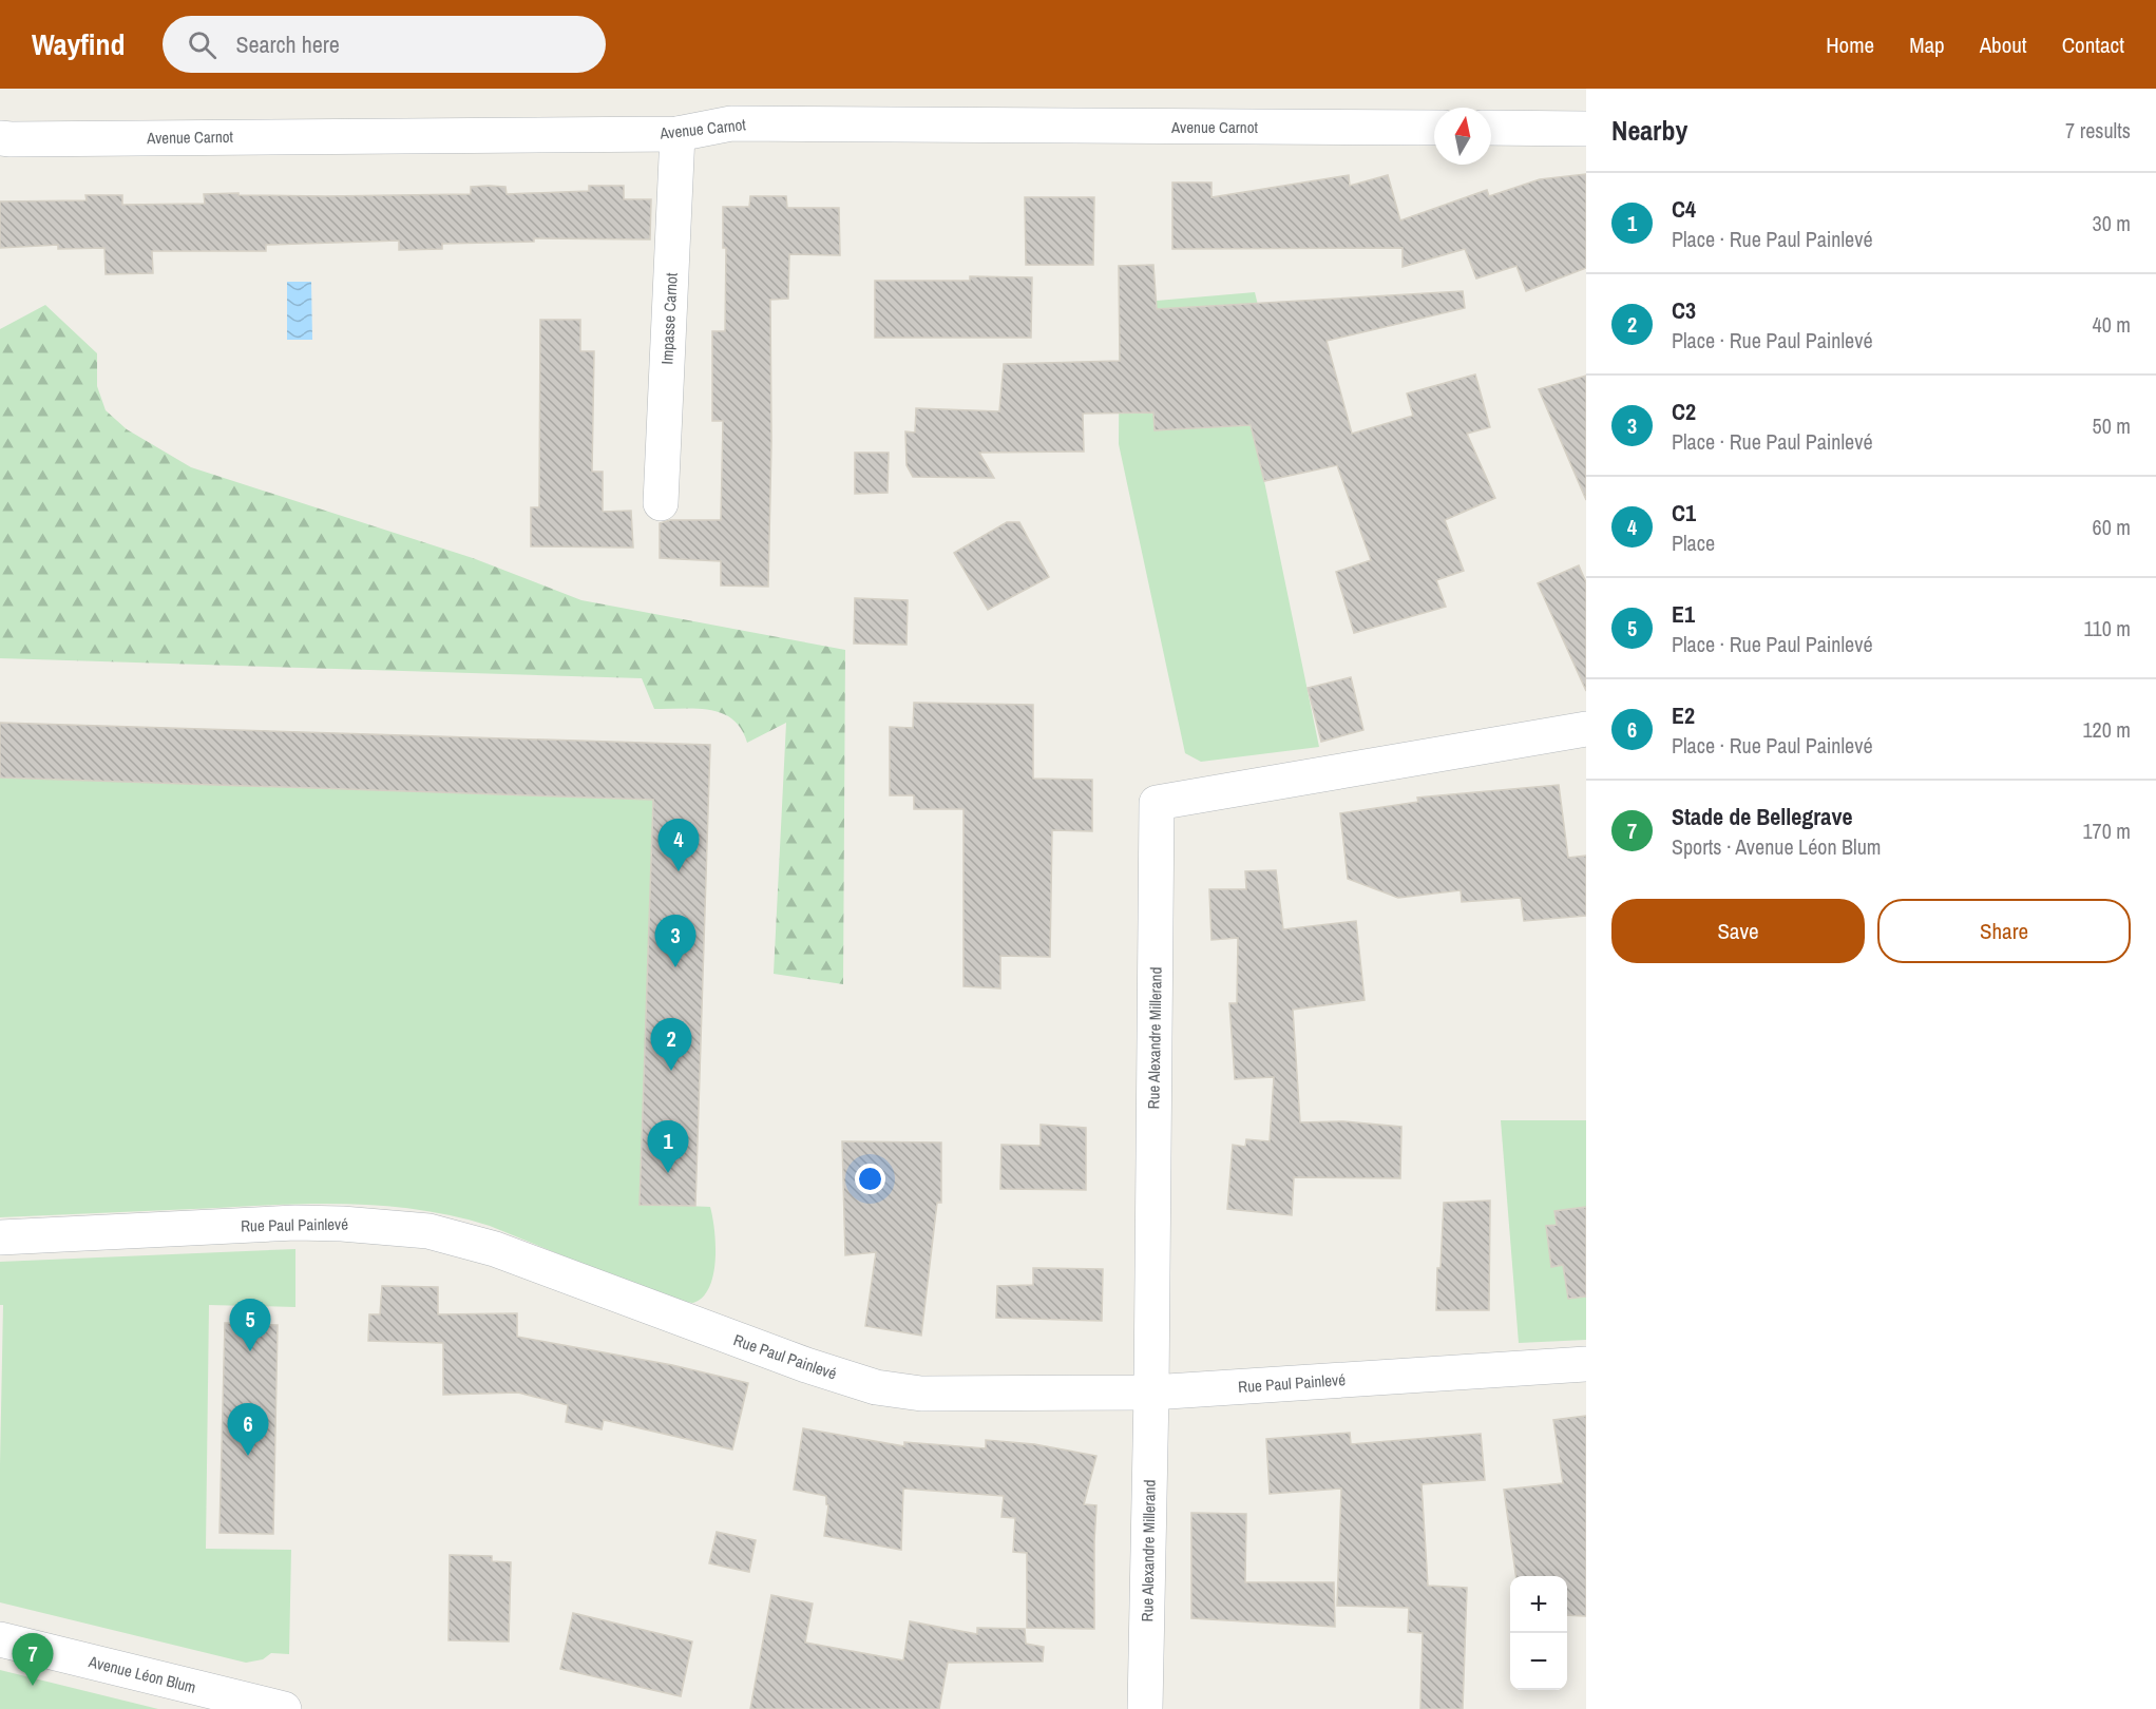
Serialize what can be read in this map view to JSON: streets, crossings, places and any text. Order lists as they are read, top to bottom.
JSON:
{
  "streets": {
    "street": [
      "Avenue Carnot",
      "Impasse Carnot",
      "Rue Alexandre Millerand",
      "Rue Paul Painlevé",
      "Avenue Léon Blum"
    ]
  },
  "crossings": [
    ["Avenue Carnot", "Impasse Carnot"],
    ["Rue Alexandre Millerand", "Rue Paul Painlevé"]
  ],
  "north": "top",
  "page": {
    "header": "Wayfind",
    "search": "Search here",
    "nav": [
      "Home",
      "Map",
      "About",
      "Contact"
    ],
    "heading": ["Nearby", "7 results"],
    "list": [
      {
        "mark": "1",
        "name": "C4",
        "note": "Place · Rue Paul Painlevé",
        "value": "30 m"
      },
      {
        "mark": "2",
        "name": "C3",
        "note": "Place · Rue Paul Painlevé",
        "value": "40 m"
      },
      {
        "mark": "3",
        "name": "C2",
        "note": "Place · Rue Paul Painlevé",
        "value": "50 m"
      },
      {
        "mark": "4",
        "name": "C1",
        "note": "Place",
        "value": "60 m"
      },
      {
        "mark": "5",
        "name": "E1",
        "note": "Place · Rue Paul Painlevé",
        "value": "110 m"
      },
      {
        "mark": "6",
        "name": "E2",
        "note": "Place · Rue Paul Painlevé",
        "value": "120 m"
      },
      {
        "mark": "7",
        "name": "Stade de Bellegrave",
        "note": "Sports · Avenue Léon Blum",
        "value": "170 m"
      }
    ],
    "pins": [
      "4",
      "3",
      "2",
      "1",
      "5",
      "6",
      "7"
    ],
    "buttons": ["Save", "Share"],
    "map_buttons": ["+", "−"]
  }
}
